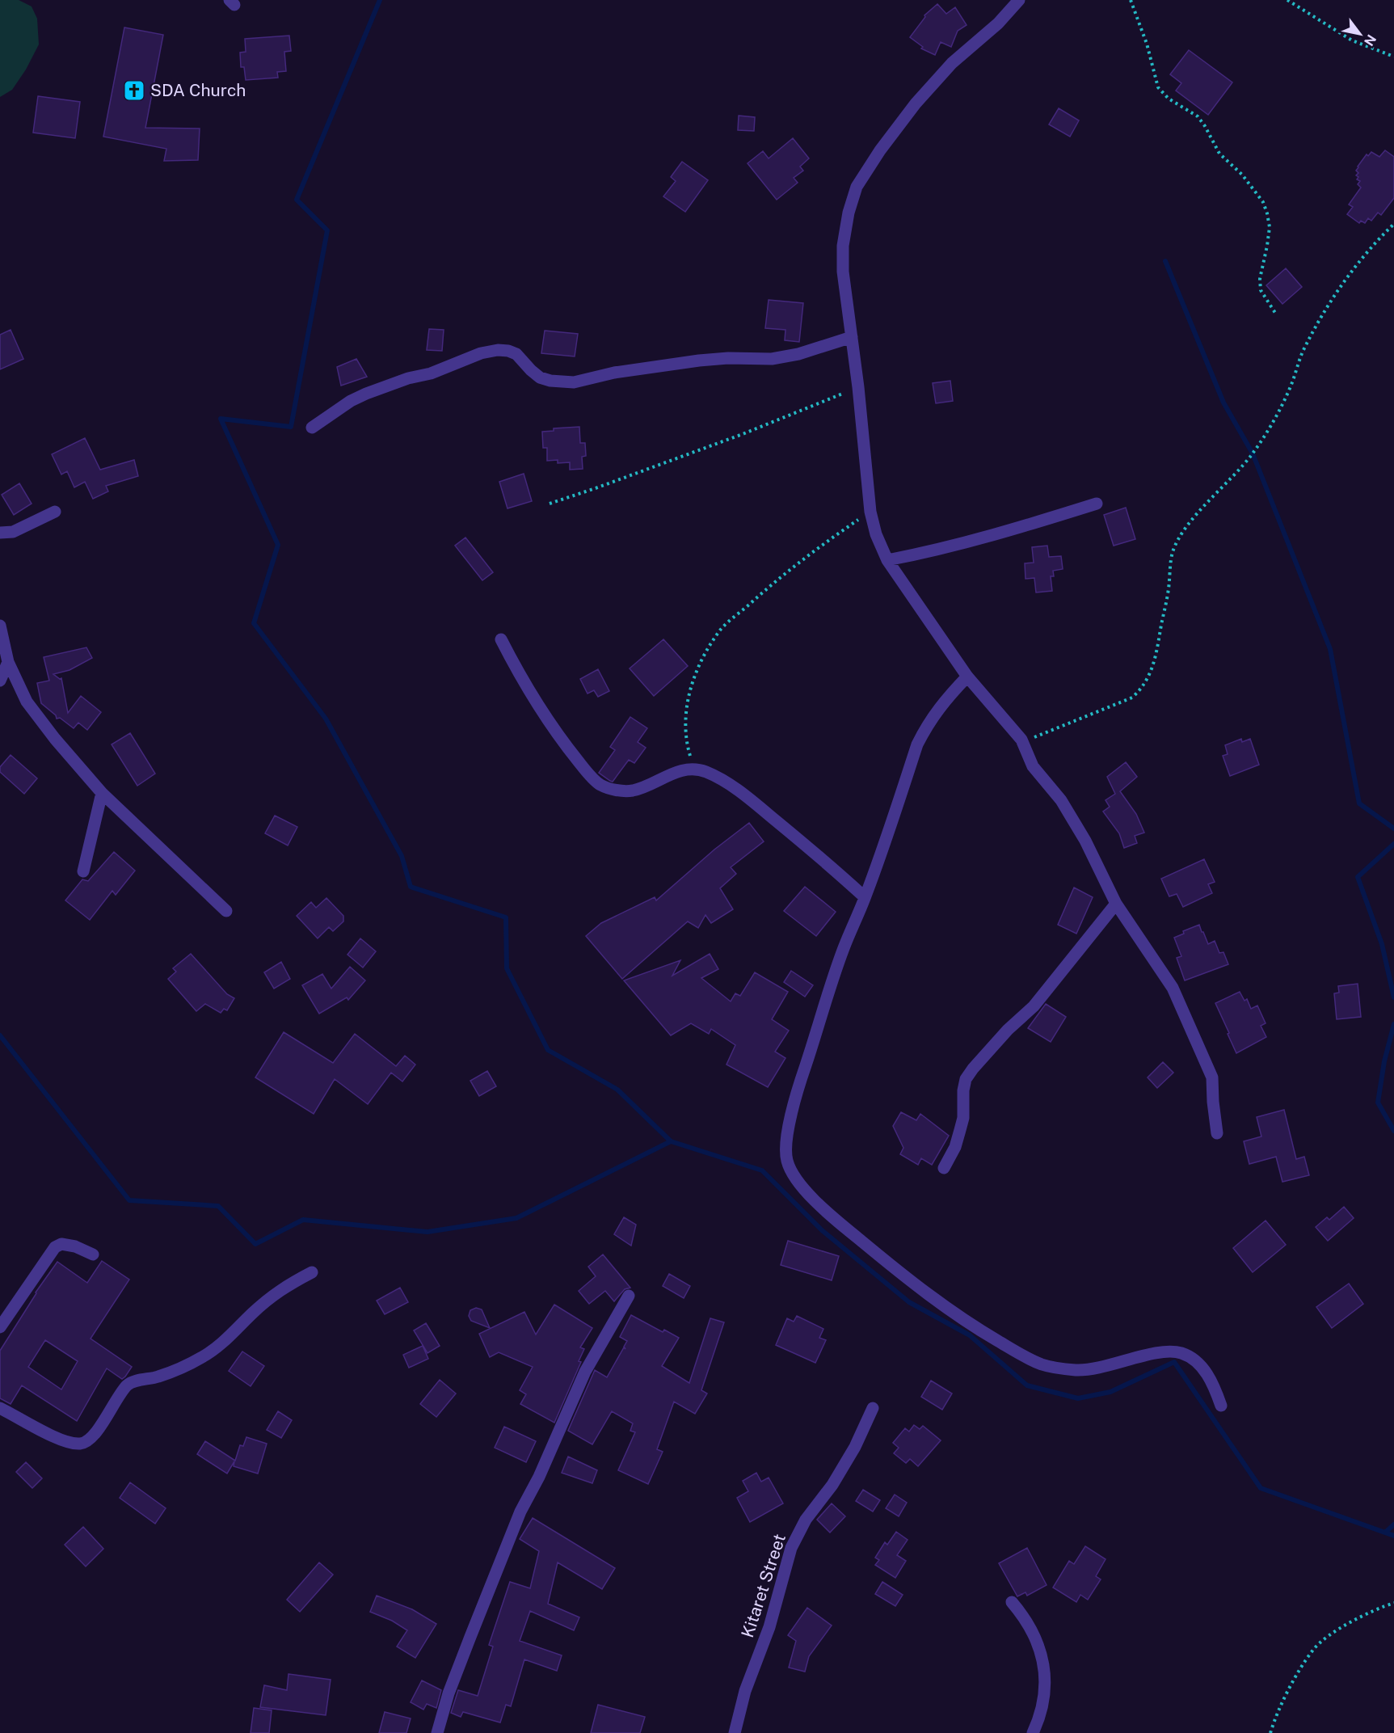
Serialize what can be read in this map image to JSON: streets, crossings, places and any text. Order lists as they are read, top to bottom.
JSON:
{
  "streets": {
    "street": ["Kitaret Street"]
  },
  "places": {
    "church": ["SDA Church"]
  },
  "north": "bottom right"
}
